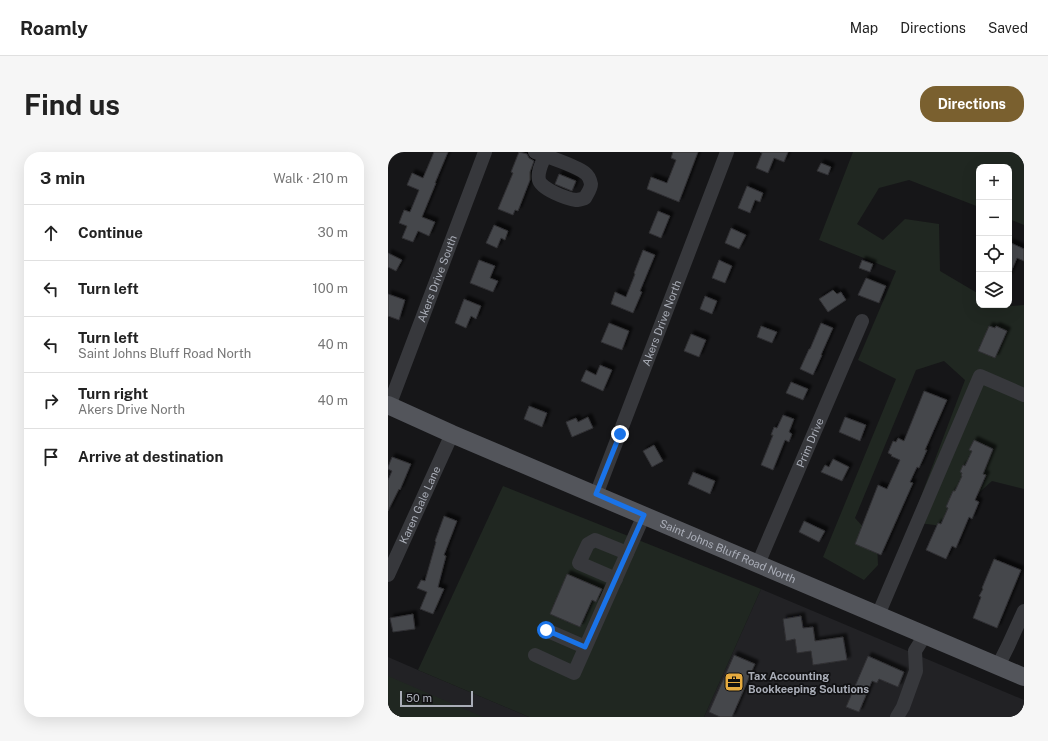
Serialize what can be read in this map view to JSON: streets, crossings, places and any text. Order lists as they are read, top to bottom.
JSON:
{
  "streets": {
    "main road": ["Saint Johns Bluff Road North"],
    "street": [
      "Akers Drive South",
      "Akers Drive North",
      "Prim Drive",
      "Karen Gale Lane"
    ]
  },
  "crossings": [
    ["Akers Drive South", "Saint Johns Bluff Road North"],
    ["Akers Drive North", "Saint Johns Bluff Road North"],
    ["Prim Drive", "Saint Johns Bluff Road North"],
    ["Karen Gale Lane", "Saint Johns Bluff Road North"]
  ],
  "places": {
    "office": ["Tax Accounting Bookkeeping Solutions"]
  },
  "scale_bar": "50 m",
  "page": {
    "header": "Roamly",
    "nav": ["Map", "Directions", "Saved"],
    "buttons": "Directions",
    "title": "Find us",
    "heading": ["3 min", "Walk · 210 m"],
    "map_buttons": ["+", "−"],
    "list": [
      ["Continue", "30 m"],
      ["Turn left", "100 m"],
      ["Turn left", "Saint Johns Bluff Road North", "40 m"],
      ["Turn right", "Akers Drive North", "40 m"],
      "Arrive at destination"
    ],
    "scale": "50 m"
  }
}
